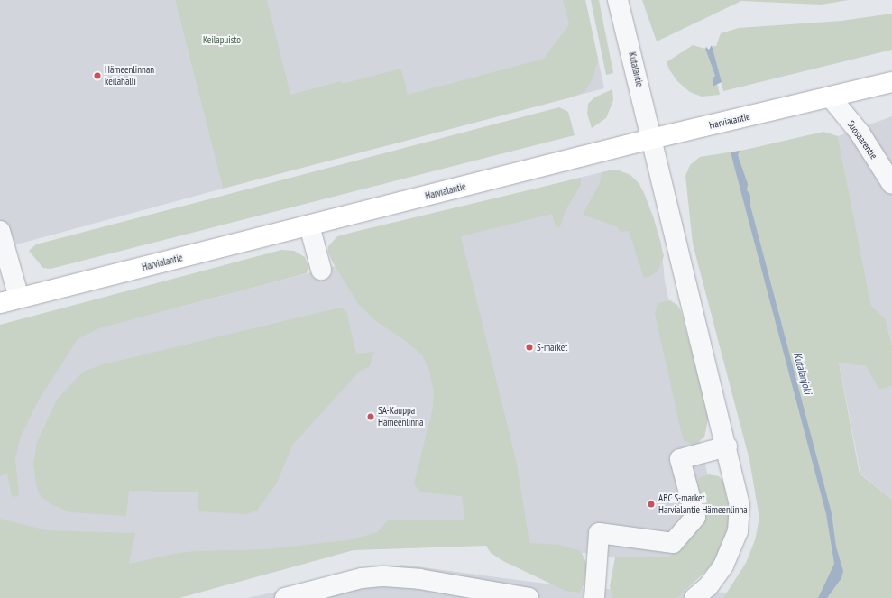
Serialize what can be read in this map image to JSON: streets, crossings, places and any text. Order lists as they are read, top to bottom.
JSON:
{
  "streets": {
    "main road": ["Harvialantie"],
    "street": ["Kutalantie", "Suosaarentie"]
  },
  "crossings": [
    ["Kutalantie", "Harvialantie"],
    ["Harvialantie", "Suosaarentie"]
  ],
  "water": ["Kutalanjoki"],
  "parks": ["Keilapuisto"],
  "places": [
    "Hämeenlinnan keilahalli",
    "S-market",
    "SA-Kauppa Hämeenlinna",
    "ABC S-market Harvialantie Hämeenlinna"
  ]
}
